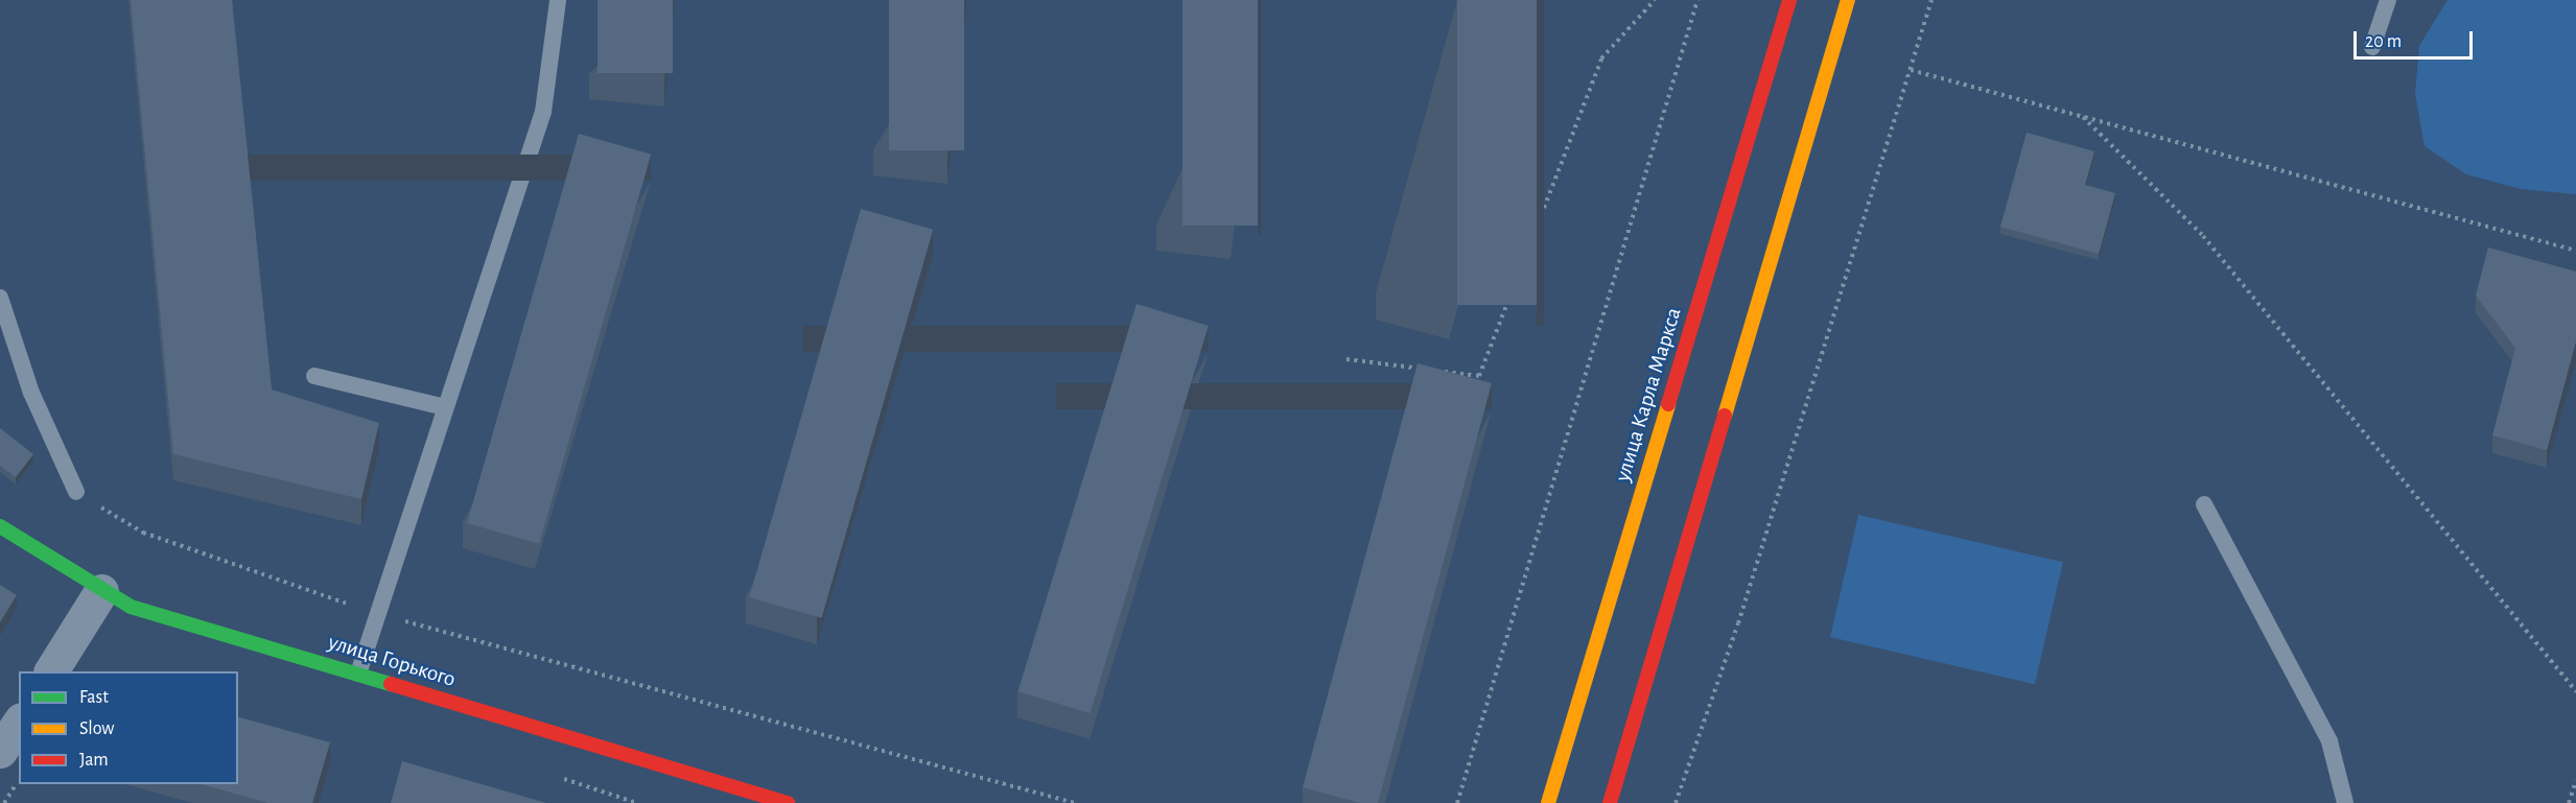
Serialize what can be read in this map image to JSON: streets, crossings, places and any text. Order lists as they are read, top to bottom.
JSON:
{
  "streets": {
    "main road": ["улица Карла Маркса", "улица Горького"]
  },
  "legend": ["Fast", "Slow", "Jam"],
  "scale_bar": "20 m"
}
